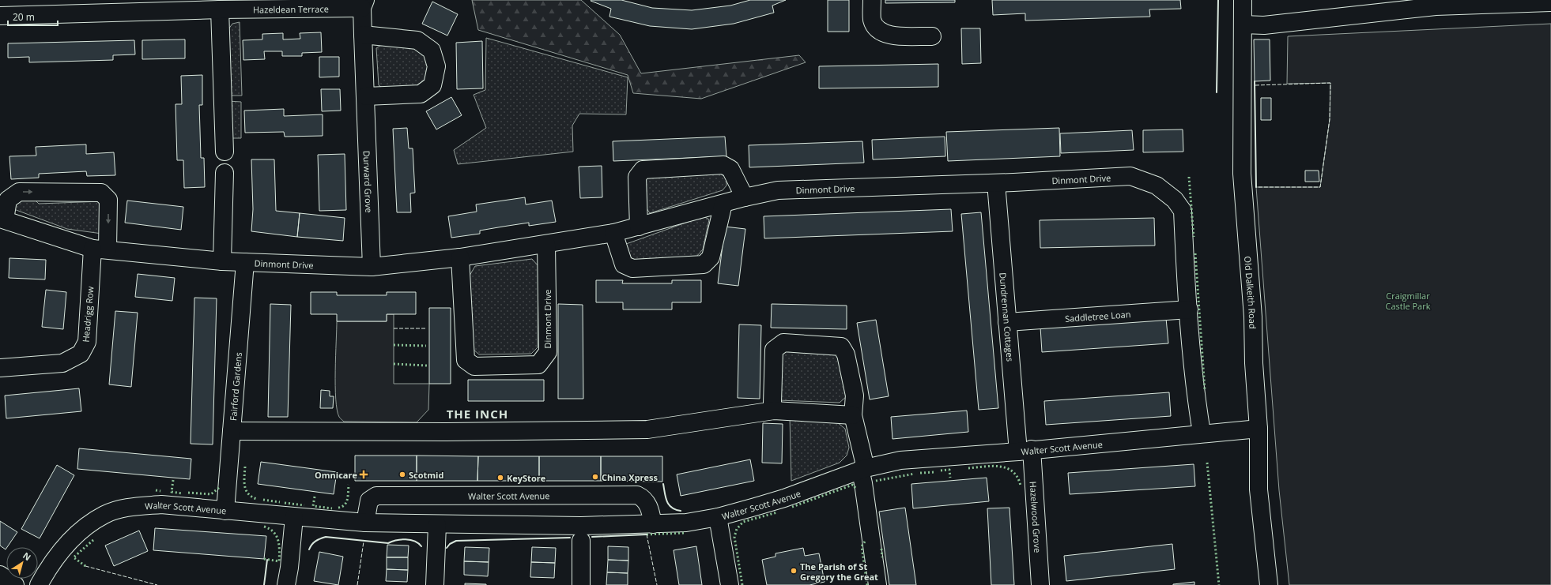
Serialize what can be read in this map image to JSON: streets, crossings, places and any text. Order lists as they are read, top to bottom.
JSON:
{
  "streets": {
    "street": [
      "Hazeldean Terrace",
      "Dinmont Drive",
      "Durward Grove",
      "Old Dalkeith Road",
      "Headrigg Row",
      "Saddletree Loan",
      "Dundrennan Cottages",
      "Fairford Gardens",
      "Walter Scott Avenue",
      "Hazelwood Grove"
    ]
  },
  "crossings": [
    ["Hazeldean Terrace", "Durward Grove"],
    ["Dinmont Drive", "Durward Grove"],
    ["Dinmont Drive", "Headrigg Row"],
    ["Dinmont Drive", "Saddletree Loan"],
    ["Dinmont Drive", "Dundrennan Cottages"],
    ["Dinmont Drive", "Fairford Gardens"],
    ["Dinmont Drive", "Walter Scott Avenue"],
    ["Old Dalkeith Road", "Walter Scott Avenue"],
    ["Saddletree Loan", "Dundrennan Cottages"],
    ["Dundrennan Cottages", "Walter Scott Avenue"],
    ["Dundrennan Cottages", "Hazelwood Grove"],
    ["Fairford Gardens", "Walter Scott Avenue"],
    ["Walter Scott Avenue", "Hazelwood Grove"]
  ],
  "districts": ["THE INCH"],
  "parks": ["Craigmillar Castle Park"],
  "places": {
    "health": ["Omnicare"],
    "other": [
      "Scotmid",
      "China Xpress",
      "KeyStore",
      "The Parish of St Gregory the Great"
    ]
  },
  "scale_bar": "20 m",
  "north": "top right"
}
